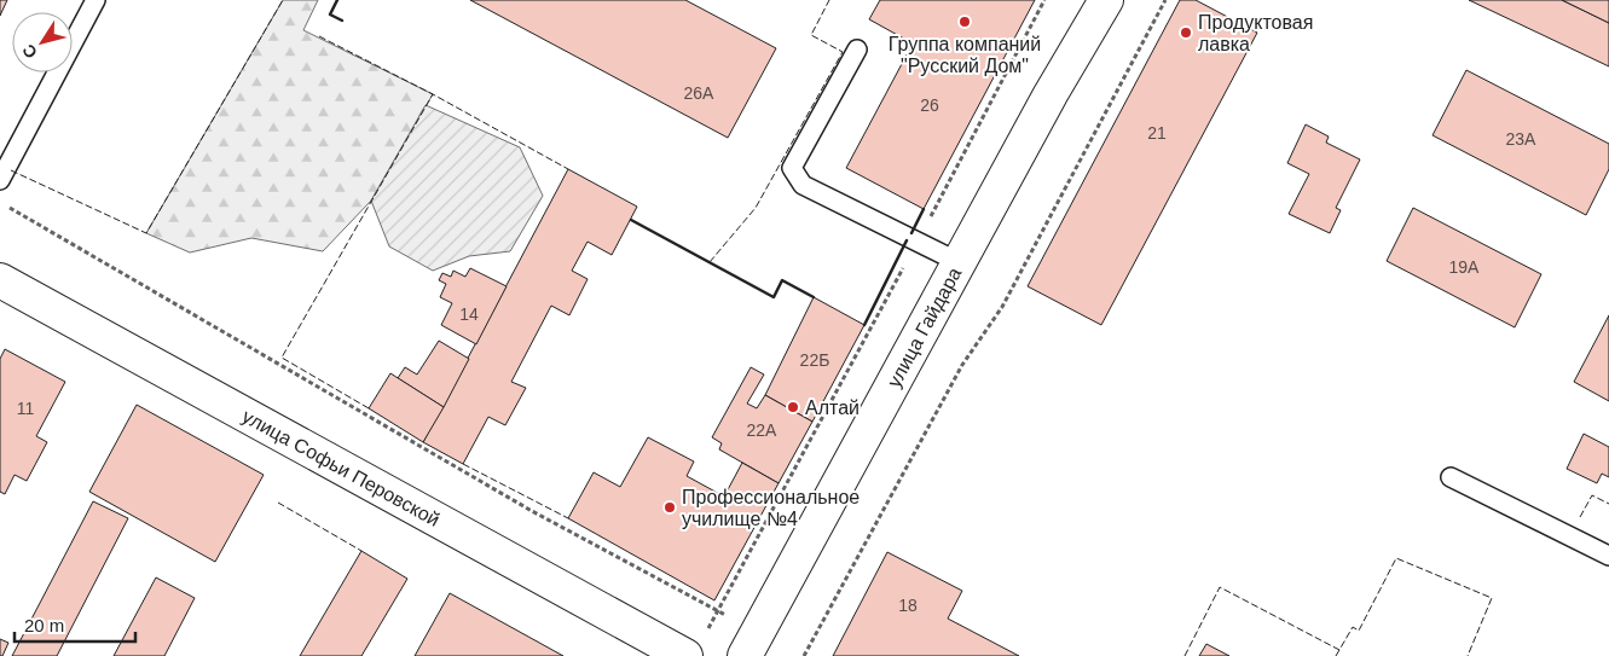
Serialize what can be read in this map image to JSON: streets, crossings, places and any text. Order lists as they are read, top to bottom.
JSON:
{
  "streets": {
    "street": ["улица Гайдара", "улица Софьи Перовской"]
  },
  "places": [
    "Группа компаний \"Русский Дом\"",
    "Продуктовая лавка",
    "Алтай",
    "Профессиональное училище №4"
  ],
  "house_numbers": [
    "26А",
    "26",
    "21",
    "23А",
    "19А",
    "14",
    "22Б",
    "11",
    "22А",
    "18"
  ],
  "scale_bar": "20 m",
  "north": "bottom left"
}
